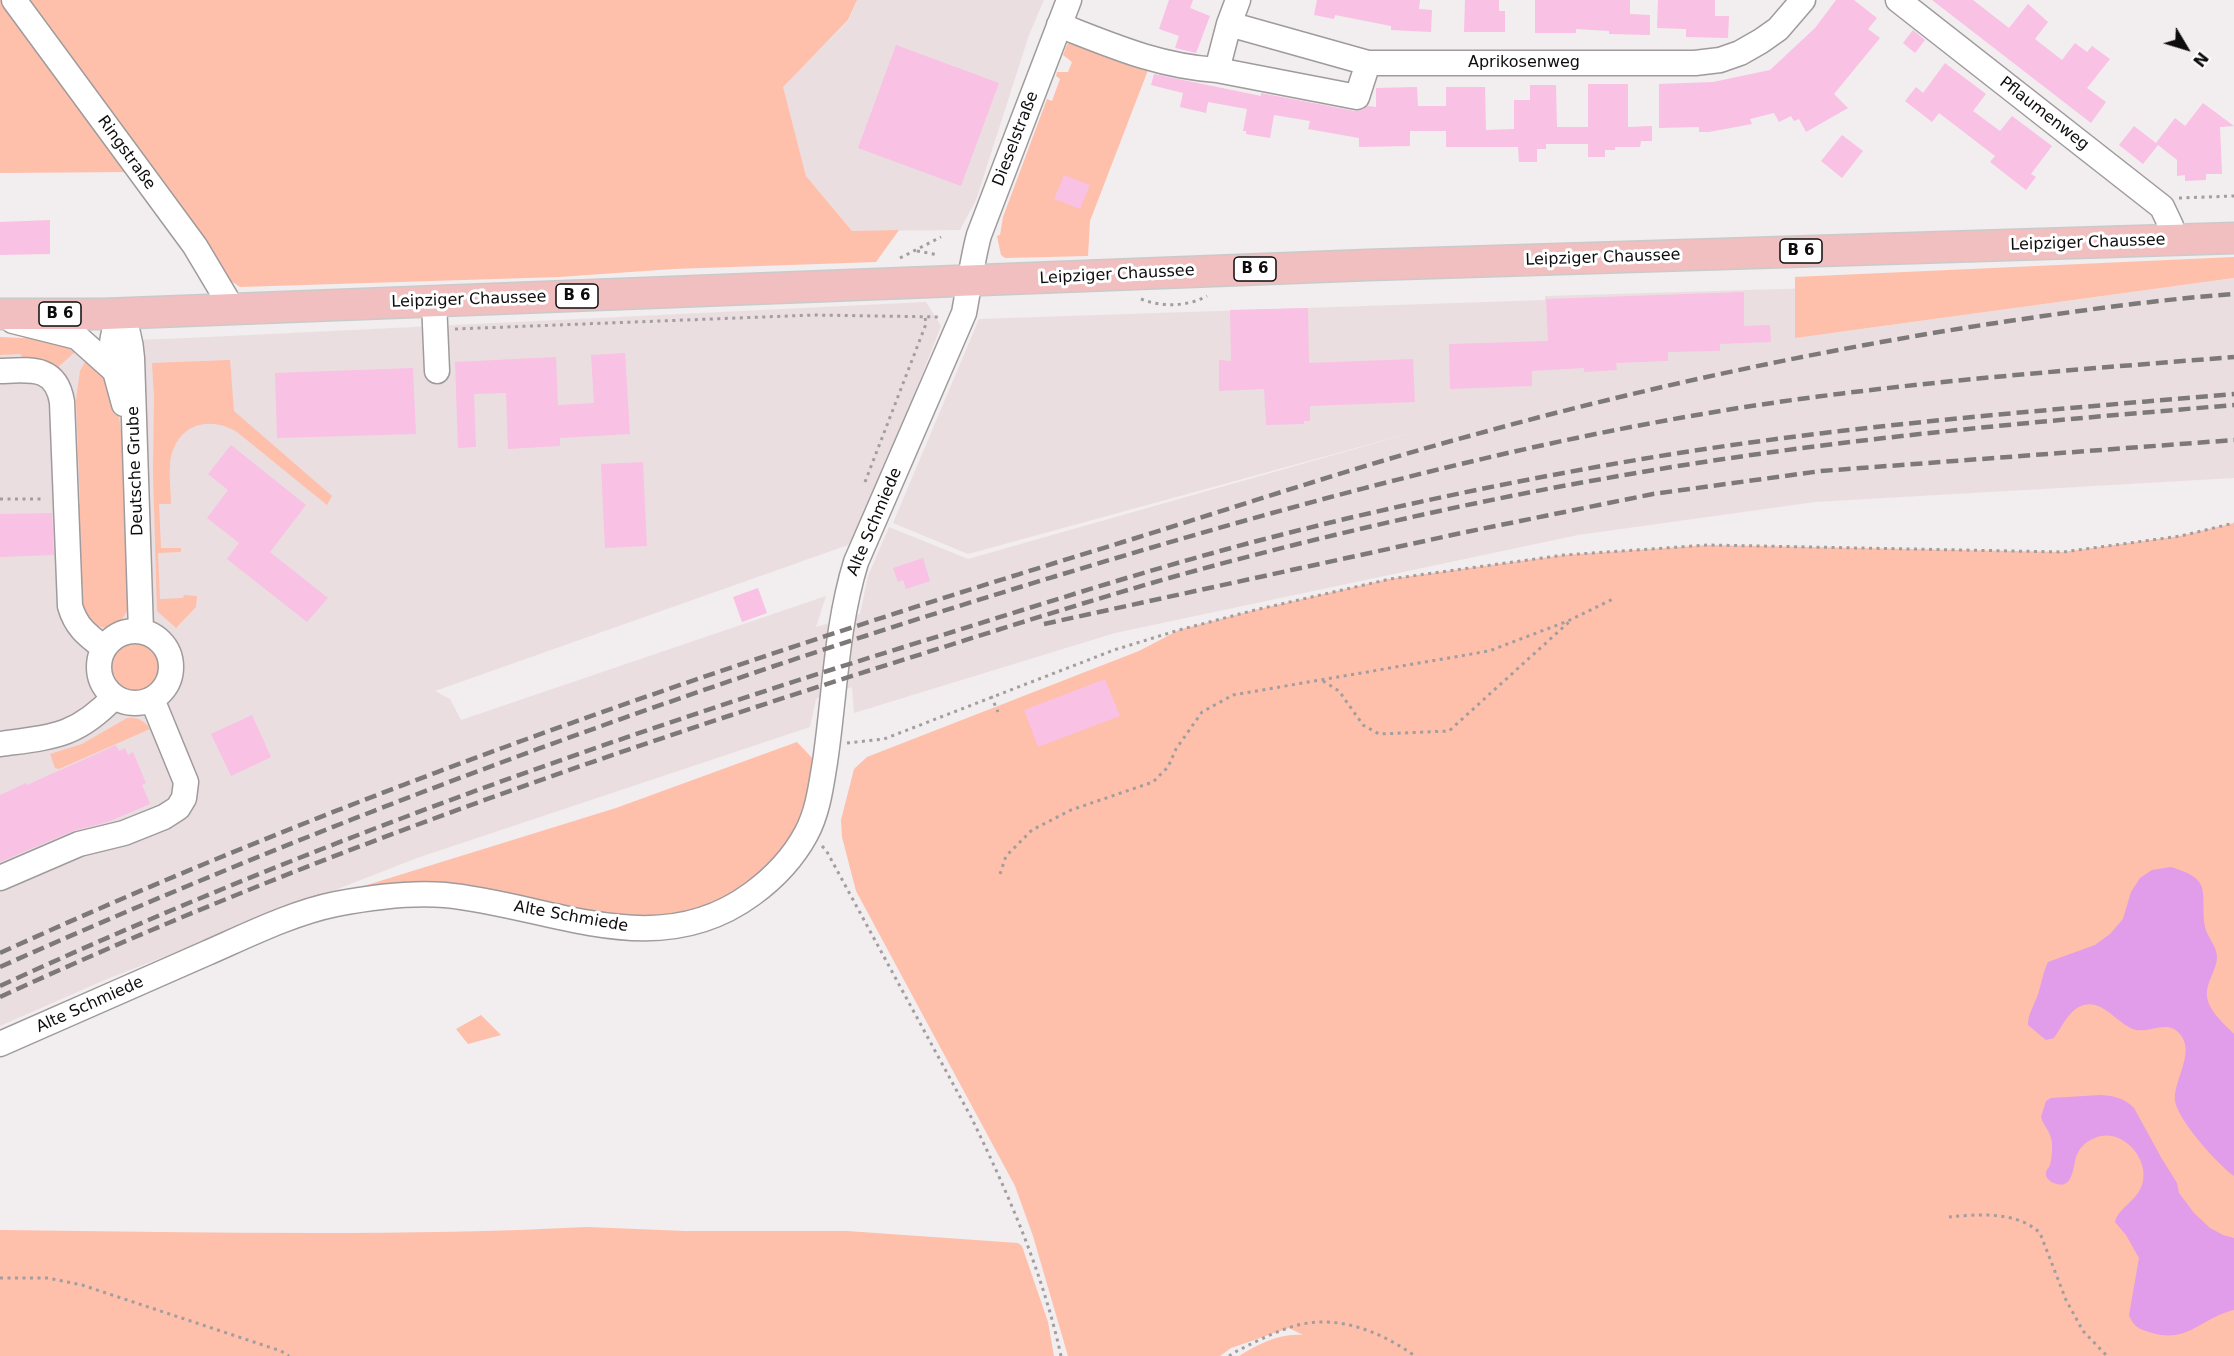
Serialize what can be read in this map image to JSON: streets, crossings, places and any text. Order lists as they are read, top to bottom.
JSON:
{
  "streets": {
    "main road": ["Leipziger Chaussee", "B 6"],
    "street": [
      "Aprikosenweg",
      "Pflaumenweg",
      "Dieselstraße",
      "Ringstraße",
      "Deutsche Grube",
      "Alte Schmiede"
    ]
  },
  "crossings": [
    ["Pflaumenweg", "Leipziger Chaussee"],
    ["Dieselstraße", "Leipziger Chaussee"],
    ["Dieselstraße", "Alte Schmiede"],
    ["Ringstraße", "Leipziger Chaussee"],
    ["Leipziger Chaussee", "Deutsche Grube"],
    ["Leipziger Chaussee", "Alte Schmiede"]
  ],
  "north": "bottom right"
}
